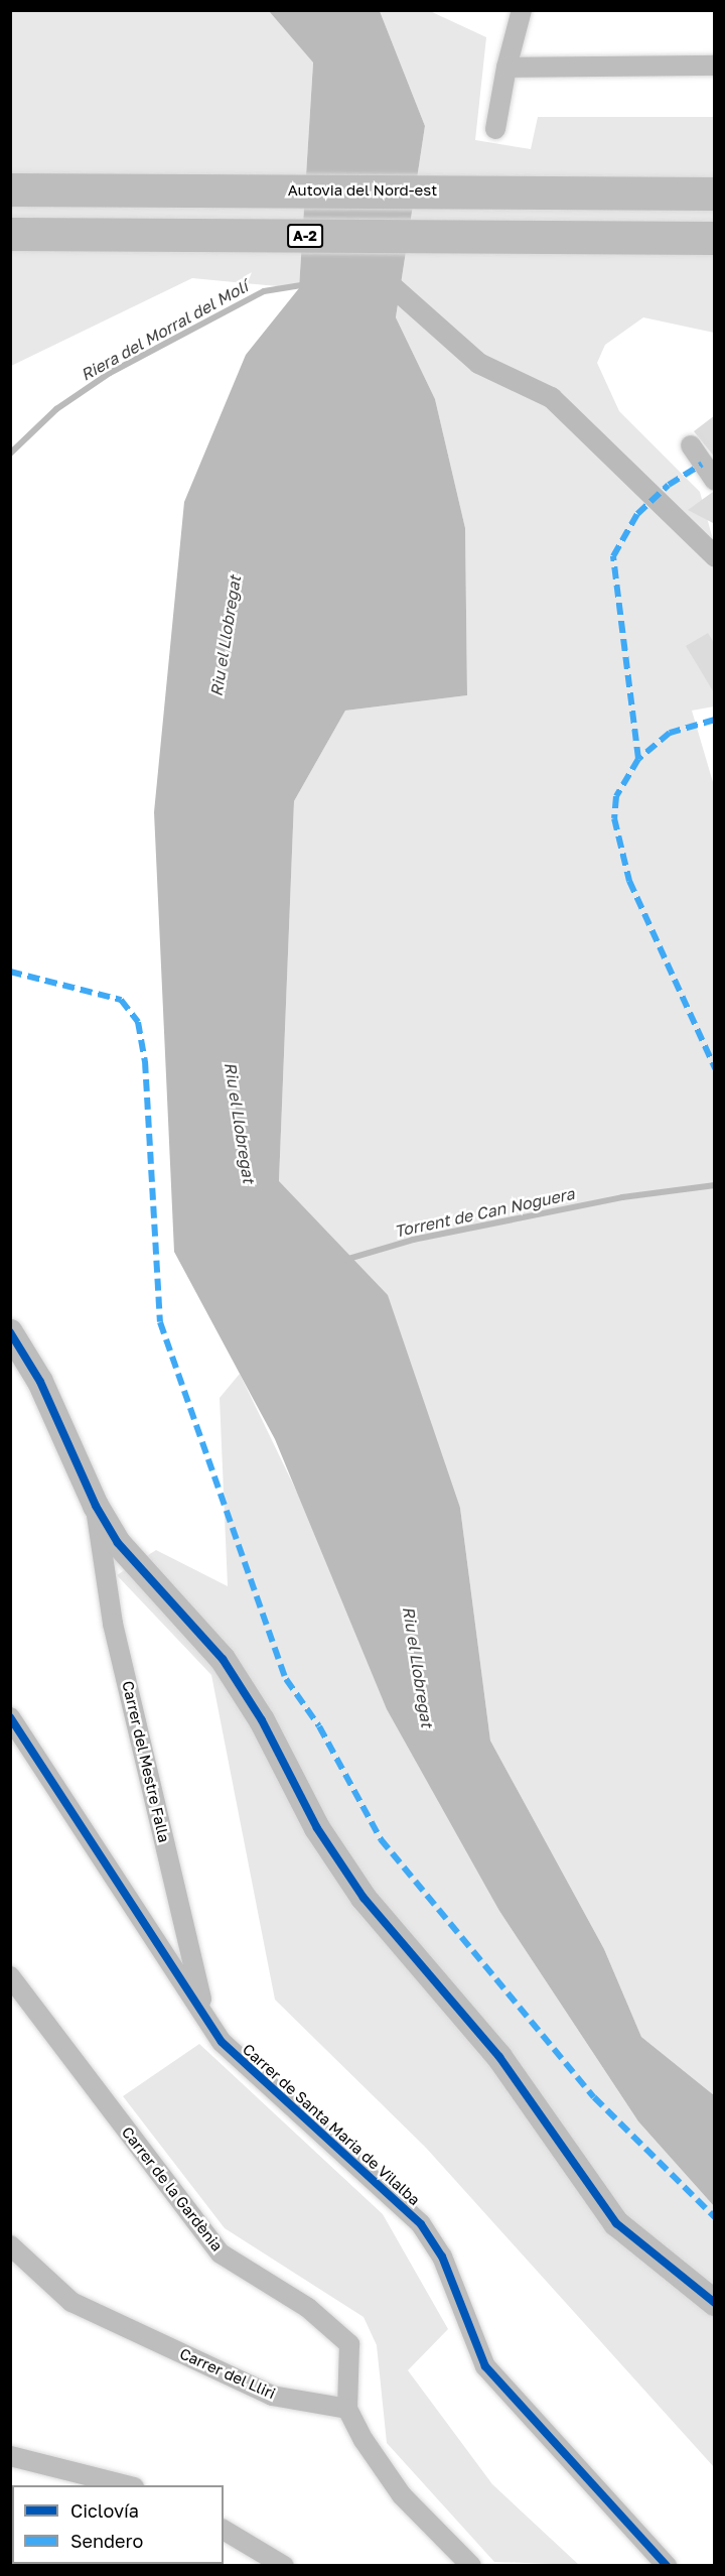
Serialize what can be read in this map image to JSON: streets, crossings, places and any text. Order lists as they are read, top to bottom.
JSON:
{
  "streets": {
    "highway": ["Autovia del Nord-est", "A-2"],
    "street": [
      "Carrer del Mestre Falla",
      "Carrer de Santa Maria de Vilalba",
      "Carrer de la Gardènia",
      "Carrer del Lliri"
    ]
  },
  "crossings": [
    ["Carrer del Mestre Falla", "Carrer de Santa Maria de Vilalba"],
    ["Carrer de la Gardènia", "Carrer del Lliri"]
  ],
  "water": ["Riera del Morral del Molí", "Riu el Llobregat", "Torrent de Can Noguera"],
  "legend": ["Ciclovía", "Sendero"]
}
